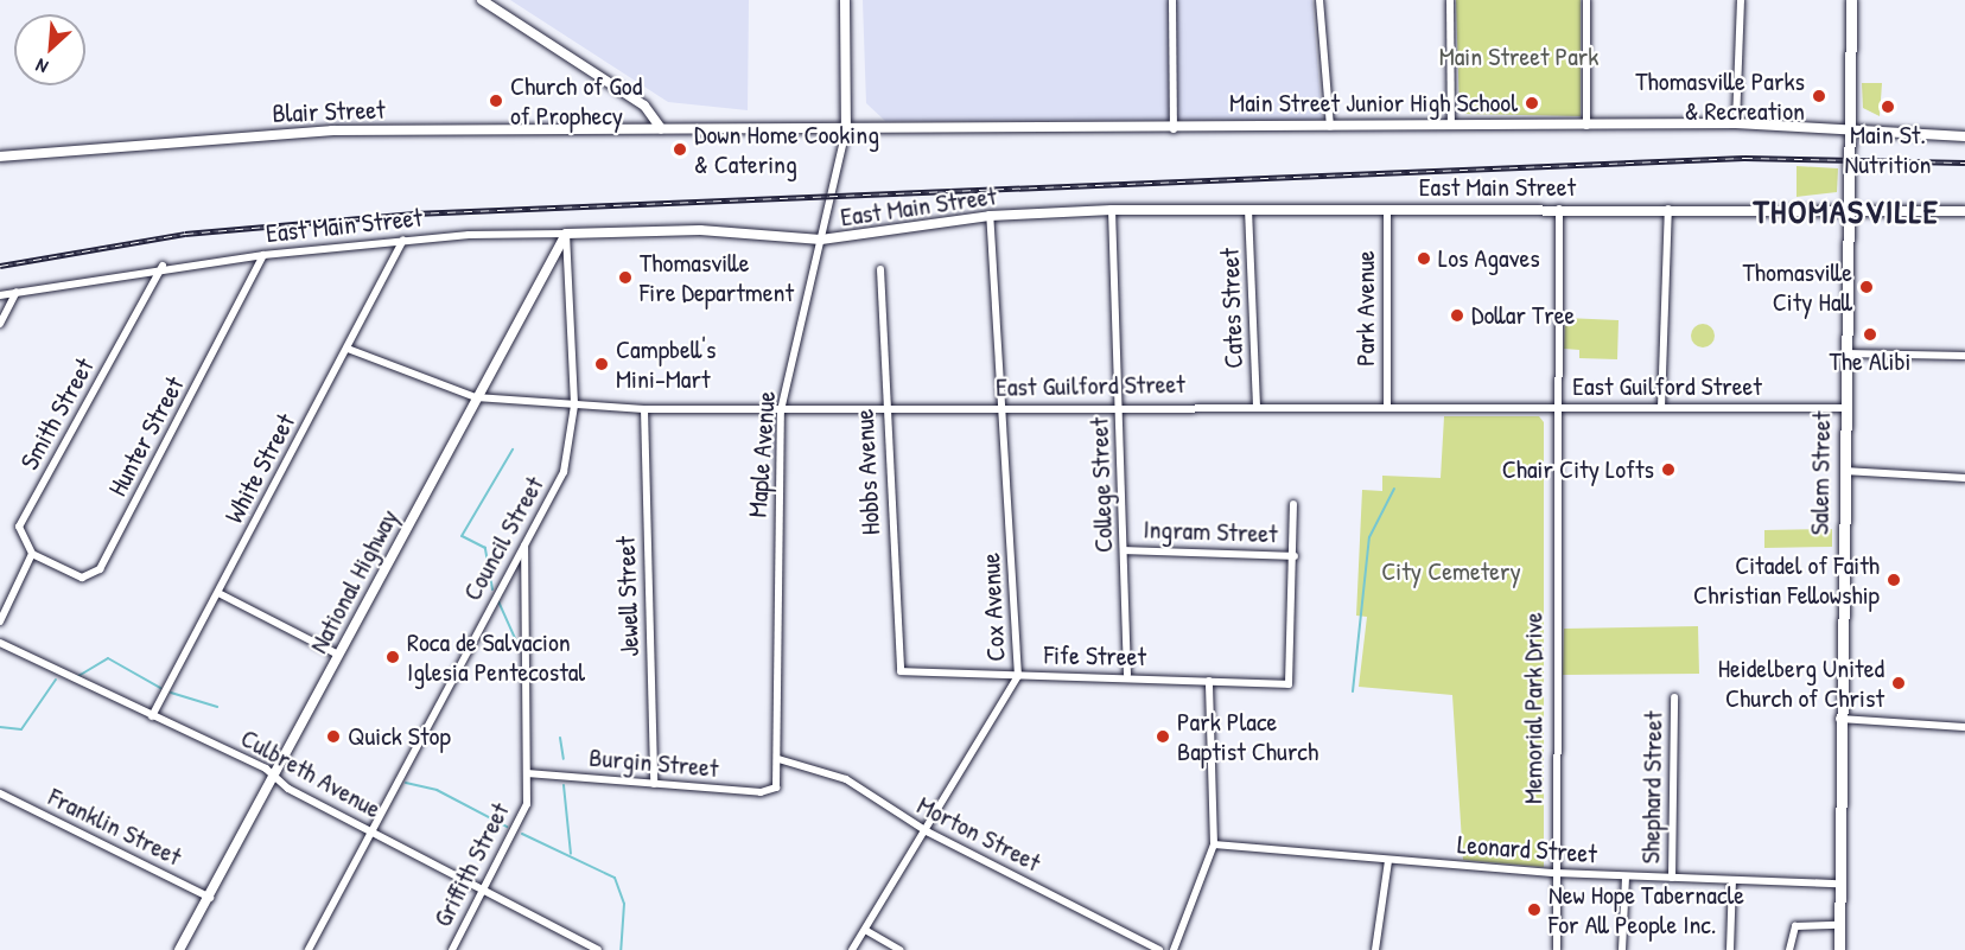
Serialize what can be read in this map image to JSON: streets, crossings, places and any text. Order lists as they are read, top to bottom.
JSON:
{
  "streets": {
    "main road": ["East Main Street", "Salem Street", "National Highway"],
    "street": [
      "Blair Street",
      "Cates Street",
      "Park Avenue",
      "East Guilford Street",
      "Smith Street",
      "Hunter Street",
      "Maple Avenue",
      "White Street",
      "Hobbs Avenue",
      "College Street",
      "Ingram Street",
      "Council Street",
      "Jewell Street",
      "Cox Avenue",
      "Fife Street",
      "Memorial Park Drive",
      "Burgin Street",
      "Culbreth Avenue",
      "Shephard Street",
      "Franklin Street",
      "Morton Street",
      "Leonard Street",
      "Griffith Street"
    ]
  },
  "crossings": [
    ["East Main Street", "Cates Street"],
    ["East Main Street", "Park Avenue"],
    ["East Main Street", "Smith Street"],
    ["East Main Street", "Hunter Street"],
    ["East Main Street", "Maple Avenue"],
    ["East Main Street", "White Street"],
    ["East Main Street", "Salem Street"],
    ["East Main Street", "College Street"],
    ["East Main Street", "Council Street"],
    ["East Main Street", "National Highway"],
    ["East Main Street", "Cox Avenue"],
    ["East Main Street", "Memorial Park Drive"],
    ["Cates Street", "East Guilford Street"],
    ["Park Avenue", "East Guilford Street"],
    ["East Guilford Street", "Maple Avenue"],
    ["East Guilford Street", "White Street"],
    ["East Guilford Street", "Hobbs Avenue"],
    ["East Guilford Street", "Salem Street"],
    ["East Guilford Street", "College Street"],
    ["East Guilford Street", "Council Street"],
    ["East Guilford Street", "National Highway"],
    ["East Guilford Street", "Jewell Street"],
    ["East Guilford Street", "Cox Avenue"],
    ["East Guilford Street", "Memorial Park Drive"],
    ["Smith Street", "Hunter Street"],
    ["Maple Avenue", "Burgin Street"],
    ["Maple Avenue", "Morton Street"],
    ["White Street", "Culbreth Avenue"],
    ["Hobbs Avenue", "Fife Street"],
    ["Salem Street", "Leonard Street"],
    ["College Street", "Ingram Street"],
    ["College Street", "Fife Street"],
    ["Ingram Street", "Fife Street"],
    ["Council Street", "National Highway"],
    ["Council Street", "Culbreth Avenue"],
    ["Council Street", "Griffith Street"],
    ["National Highway", "Culbreth Avenue"],
    ["National Highway", "Franklin Street"],
    ["Jewell Street", "Burgin Street"],
    ["Cox Avenue", "Fife Street"],
    ["Cox Avenue", "Morton Street"],
    ["Memorial Park Drive", "Leonard Street"],
    ["Burgin Street", "Griffith Street"],
    ["Culbreth Avenue", "Griffith Street"],
    ["Shephard Street", "Leonard Street"]
  ],
  "districts": ["THOMASVILLE"],
  "parks": ["Main Street Park", "City Cemetery"],
  "places": [
    "Thomasville Parks & Recreation",
    "Church of God of Prophecy",
    "Main Street Junior High School",
    "Main St. Nutrition",
    "Down Home Cooking & Catering",
    "Los Agaves",
    "Thomasville Fire Department",
    "Thomasville City Hall",
    "Dollar Tree",
    "The Alibi",
    "Campbell's Mini-Mart",
    "Chair City Lofts",
    "Citadel of Faith Christian Fellowship",
    "Roca de Salvacion Iglesia Pentecostal",
    "Heidelberg United Church of Christ",
    "Quick Stop",
    "Park Place Baptist Church",
    "New Hope Tabernacle For All People Inc."
  ],
  "north": "bottom left"
}
